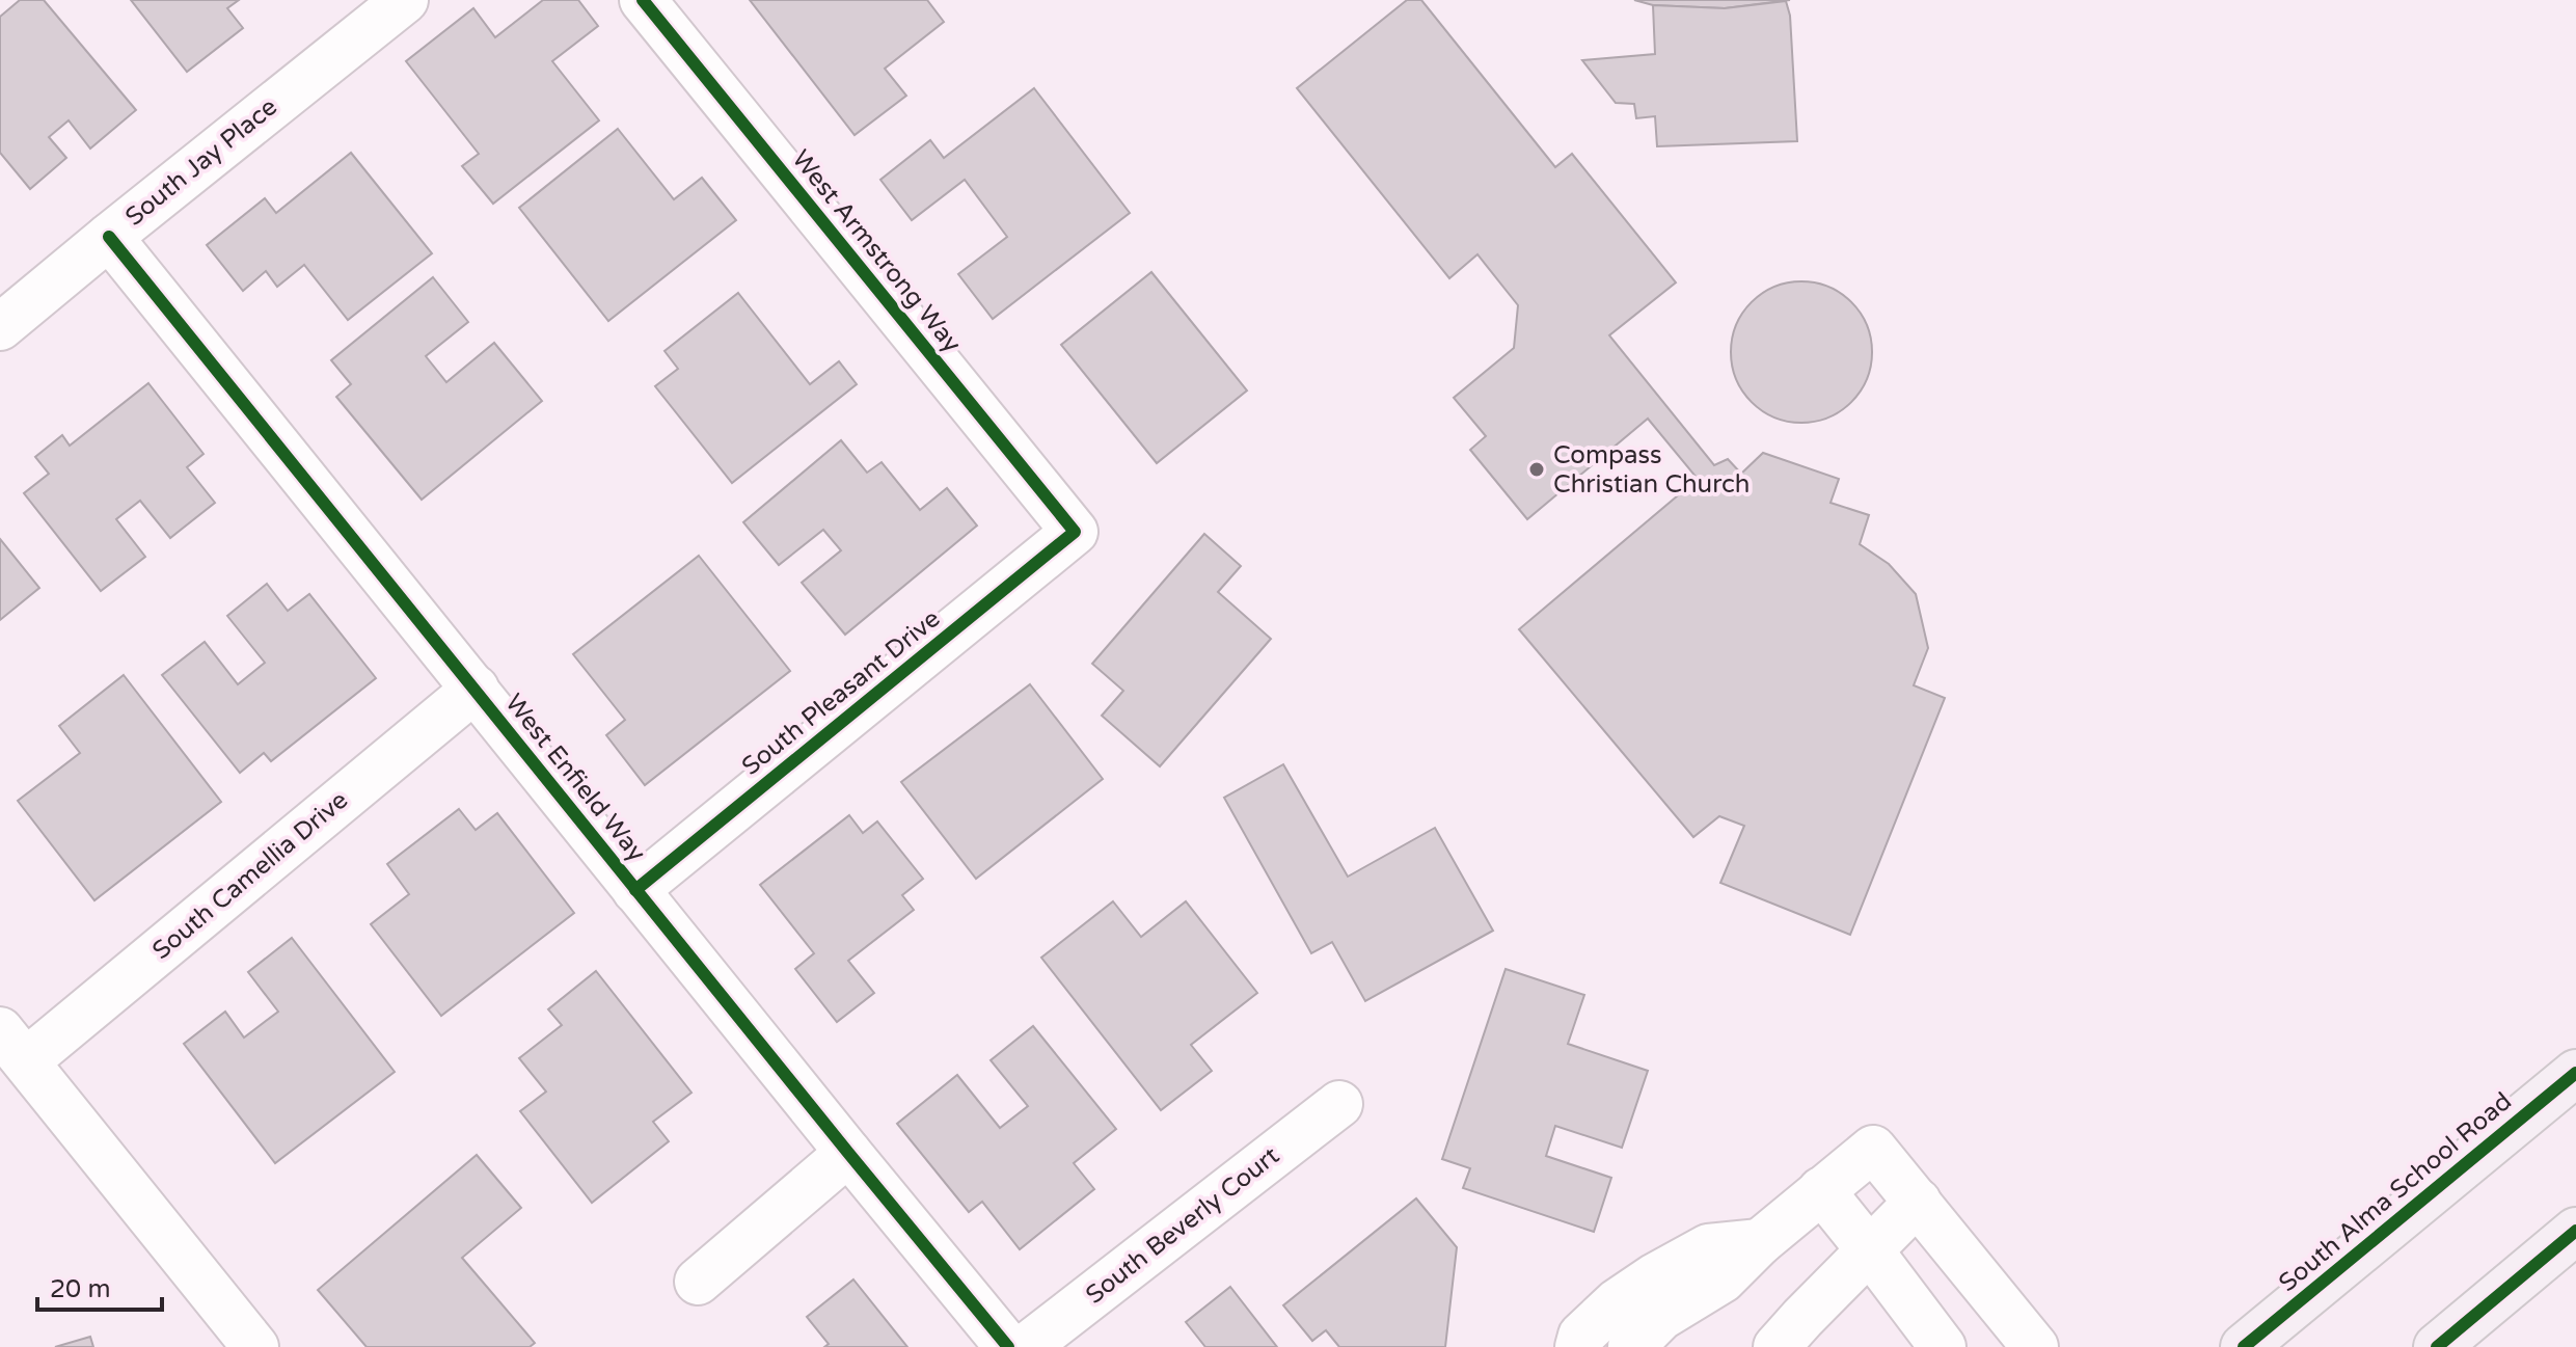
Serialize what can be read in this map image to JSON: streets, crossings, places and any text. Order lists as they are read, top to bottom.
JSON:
{
  "streets": {
    "main road": ["South Alma School Road"],
    "street": [
      "South Jay Place",
      "West Armstrong Way",
      "South Pleasant Drive",
      "West Enfield Way",
      "South Camellia Drive",
      "South Beverly Court"
    ]
  },
  "crossings": [
    ["South Jay Place", "West Enfield Way"],
    ["West Armstrong Way", "South Pleasant Drive"],
    ["South Pleasant Drive", "West Enfield Way"],
    ["West Enfield Way", "South Camellia Drive"]
  ],
  "places": ["Compass Christian Church"],
  "scale_bar": "20 m"
}
